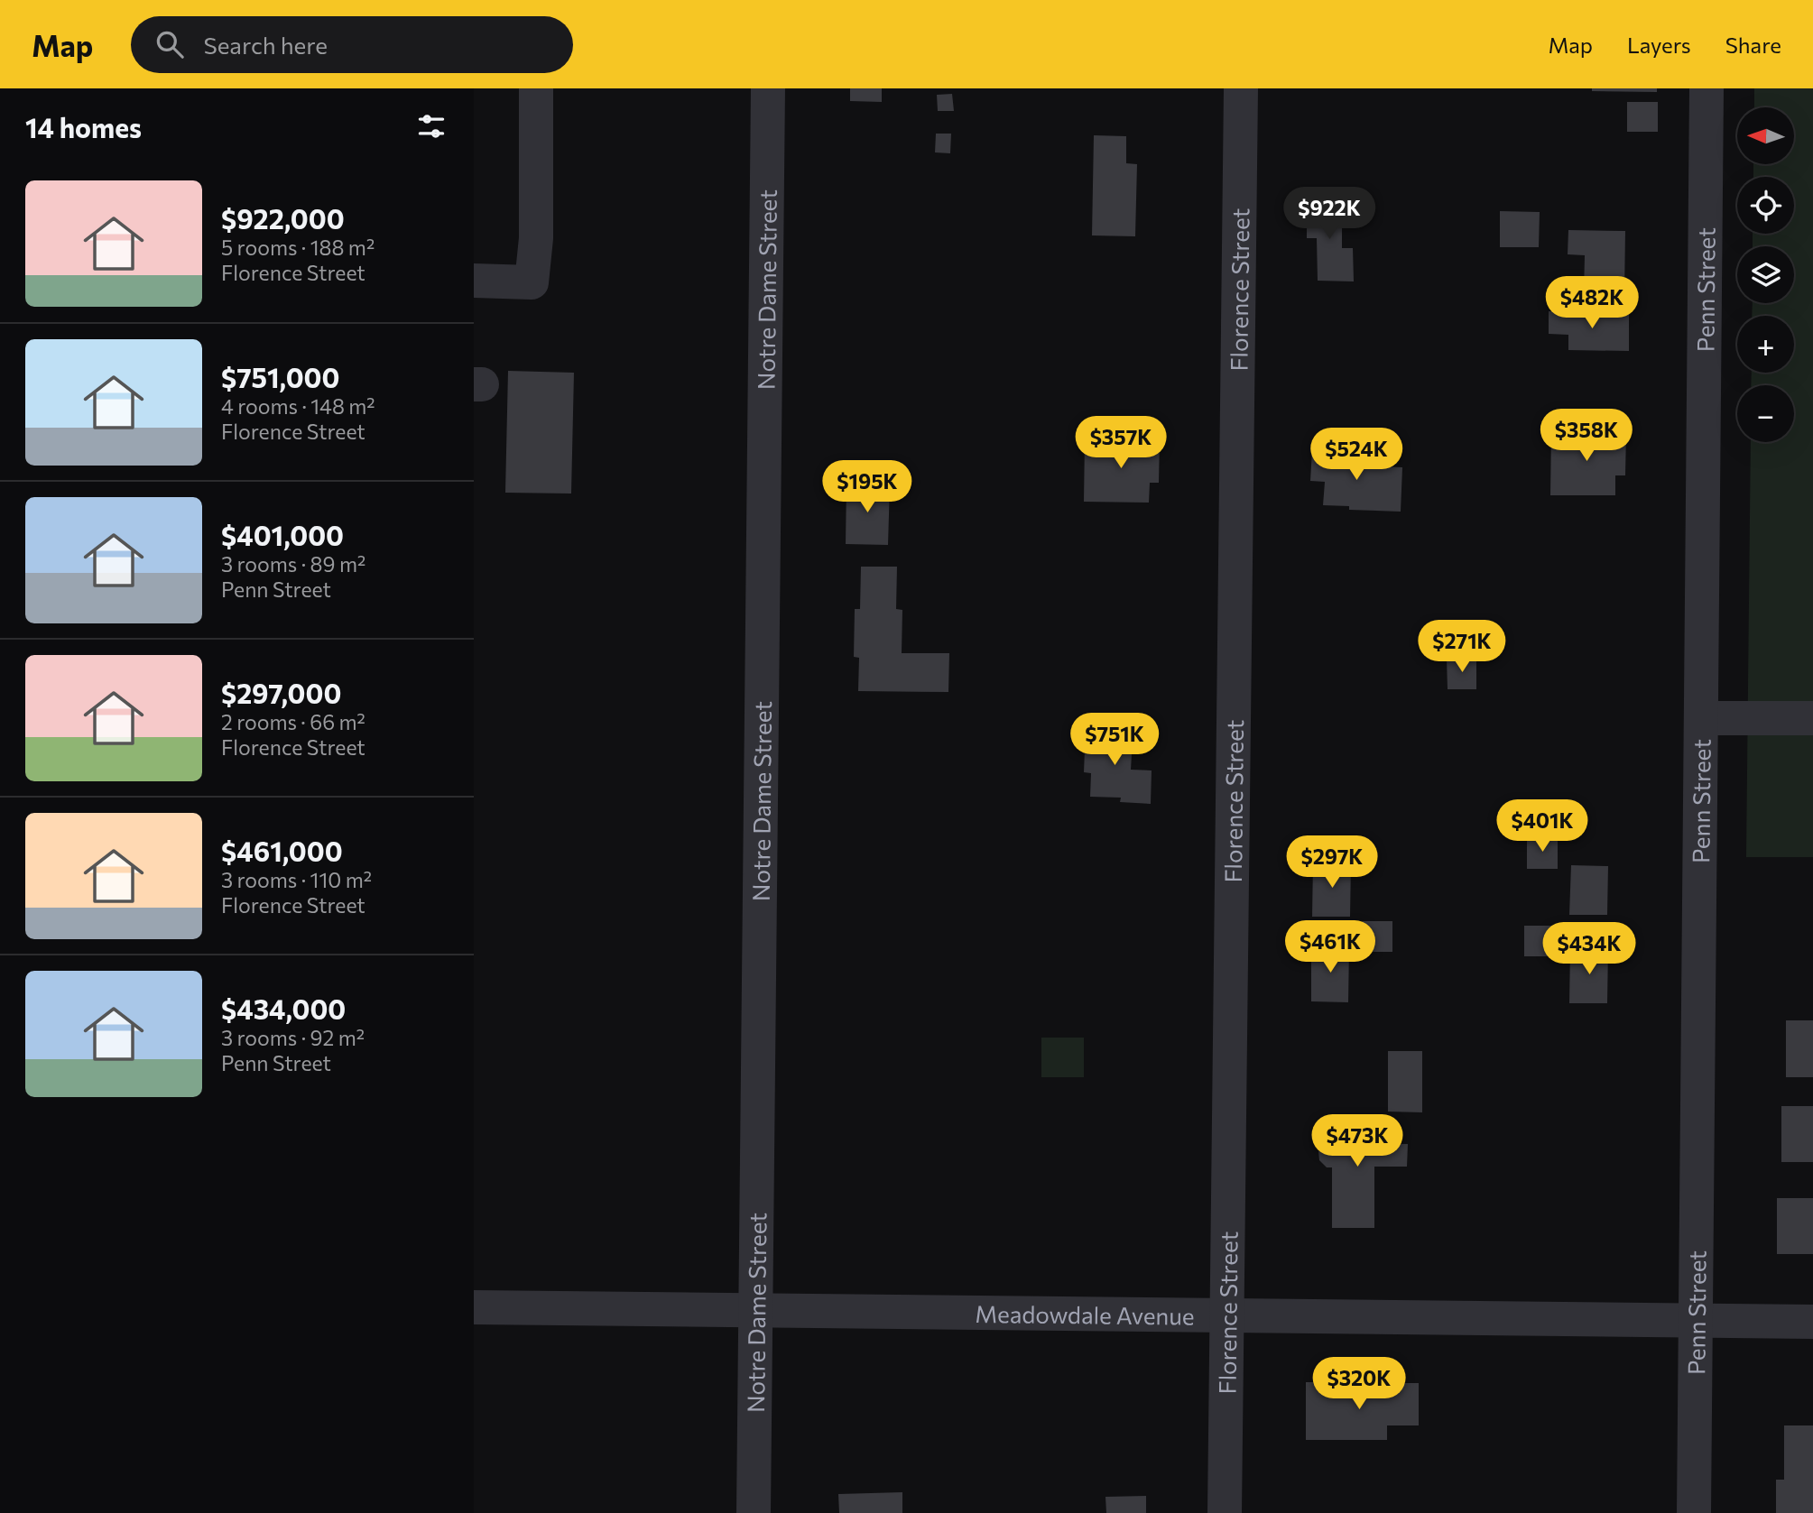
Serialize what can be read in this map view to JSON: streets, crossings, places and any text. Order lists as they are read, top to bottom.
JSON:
{
  "streets": {
    "street": [
      "Notre Dame Street",
      "Florence Street",
      "Penn Street",
      "Meadowdale Avenue"
    ]
  },
  "crossings": [
    ["Notre Dame Street", "Meadowdale Avenue"],
    ["Florence Street", "Meadowdale Avenue"],
    ["Penn Street", "Meadowdale Avenue"]
  ],
  "north": "left",
  "page": {
    "header": "Map",
    "search": "Search here",
    "nav": ["Map", "Layers", "Share"],
    "heading": "14 homes",
    "map_buttons": ["+", "−"],
    "list": [
      {
        "name": "$922,000",
        "note": "5 rooms · 188 m² · Florence Street"
      },
      {
        "name": "$751,000",
        "note": "4 rooms · 148 m² · Florence Street"
      },
      {
        "name": "$401,000",
        "note": "3 rooms · 89 m² · Penn Street"
      },
      {
        "name": "$297,000",
        "note": "2 rooms · 66 m² · Florence Street"
      },
      {
        "name": "$461,000",
        "note": "3 rooms · 110 m² · Florence Street"
      },
      {
        "name": "$434,000",
        "note": "3 rooms · 92 m² · Penn Street"
      }
    ],
    "price": [
      "$922K",
      "$482K",
      "$358K",
      "$357K",
      "$524K",
      "$195K",
      "$271K",
      "$751K",
      "$401K",
      "$297K",
      "$461K",
      "$434K",
      "$473K",
      "$320K"
    ]
  }
}
